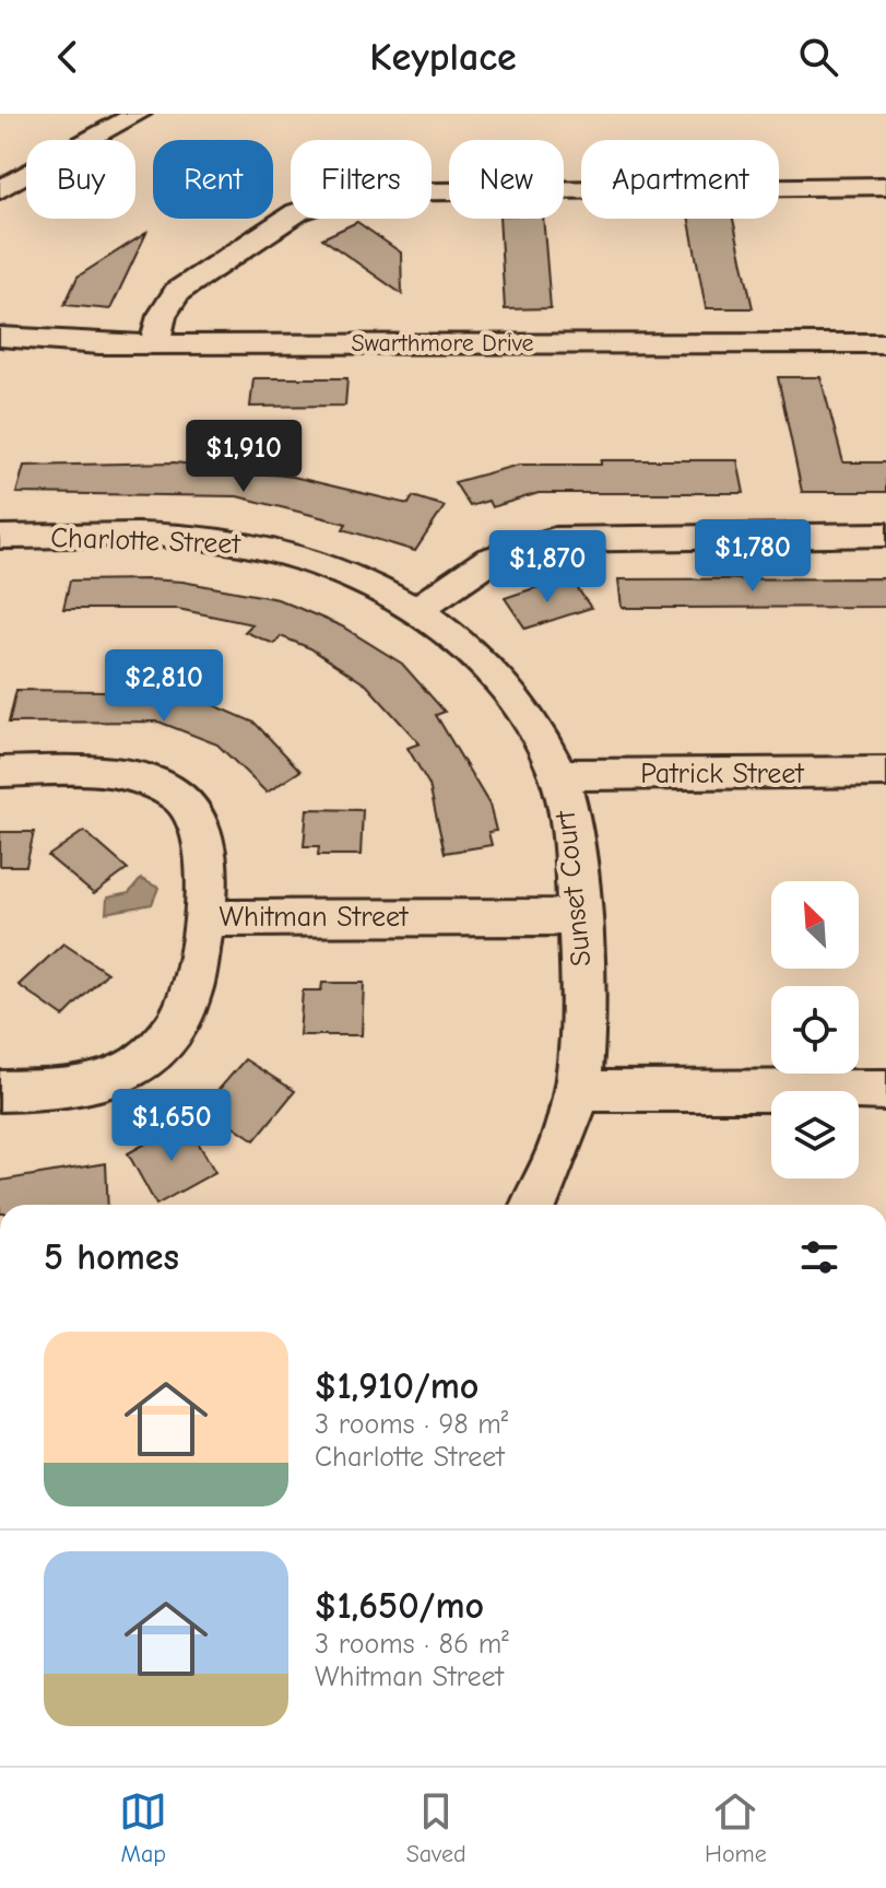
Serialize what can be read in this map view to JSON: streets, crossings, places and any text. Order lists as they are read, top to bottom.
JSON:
{
  "streets": {
    "street": [
      "Swarthmore Drive",
      "Charlotte Street",
      "Patrick Street",
      "Sunset Court",
      "Whitman Street"
    ]
  },
  "crossings": [
    ["Charlotte Street", "Sunset Court"],
    ["Patrick Street", "Sunset Court"],
    ["Sunset Court", "Whitman Street"]
  ],
  "north": "top left",
  "page": {
    "header": "Keyplace",
    "chip": [
      "Buy",
      "Rent",
      "Filters",
      "New",
      "Apartment"
    ],
    "price": [
      "$1,910",
      "$1,780",
      "$1,870",
      "$2,810",
      "$1,650"
    ],
    "heading": "5 homes",
    "list": [
      {
        "name": "$1,910/mo",
        "note": "3 rooms · 98 m² · Charlotte Street"
      },
      {
        "name": "$1,650/mo",
        "note": "3 rooms · 86 m² · Whitman Street"
      }
    ],
    "tabs": ["Map", "Saved", "Home"]
  }
}
